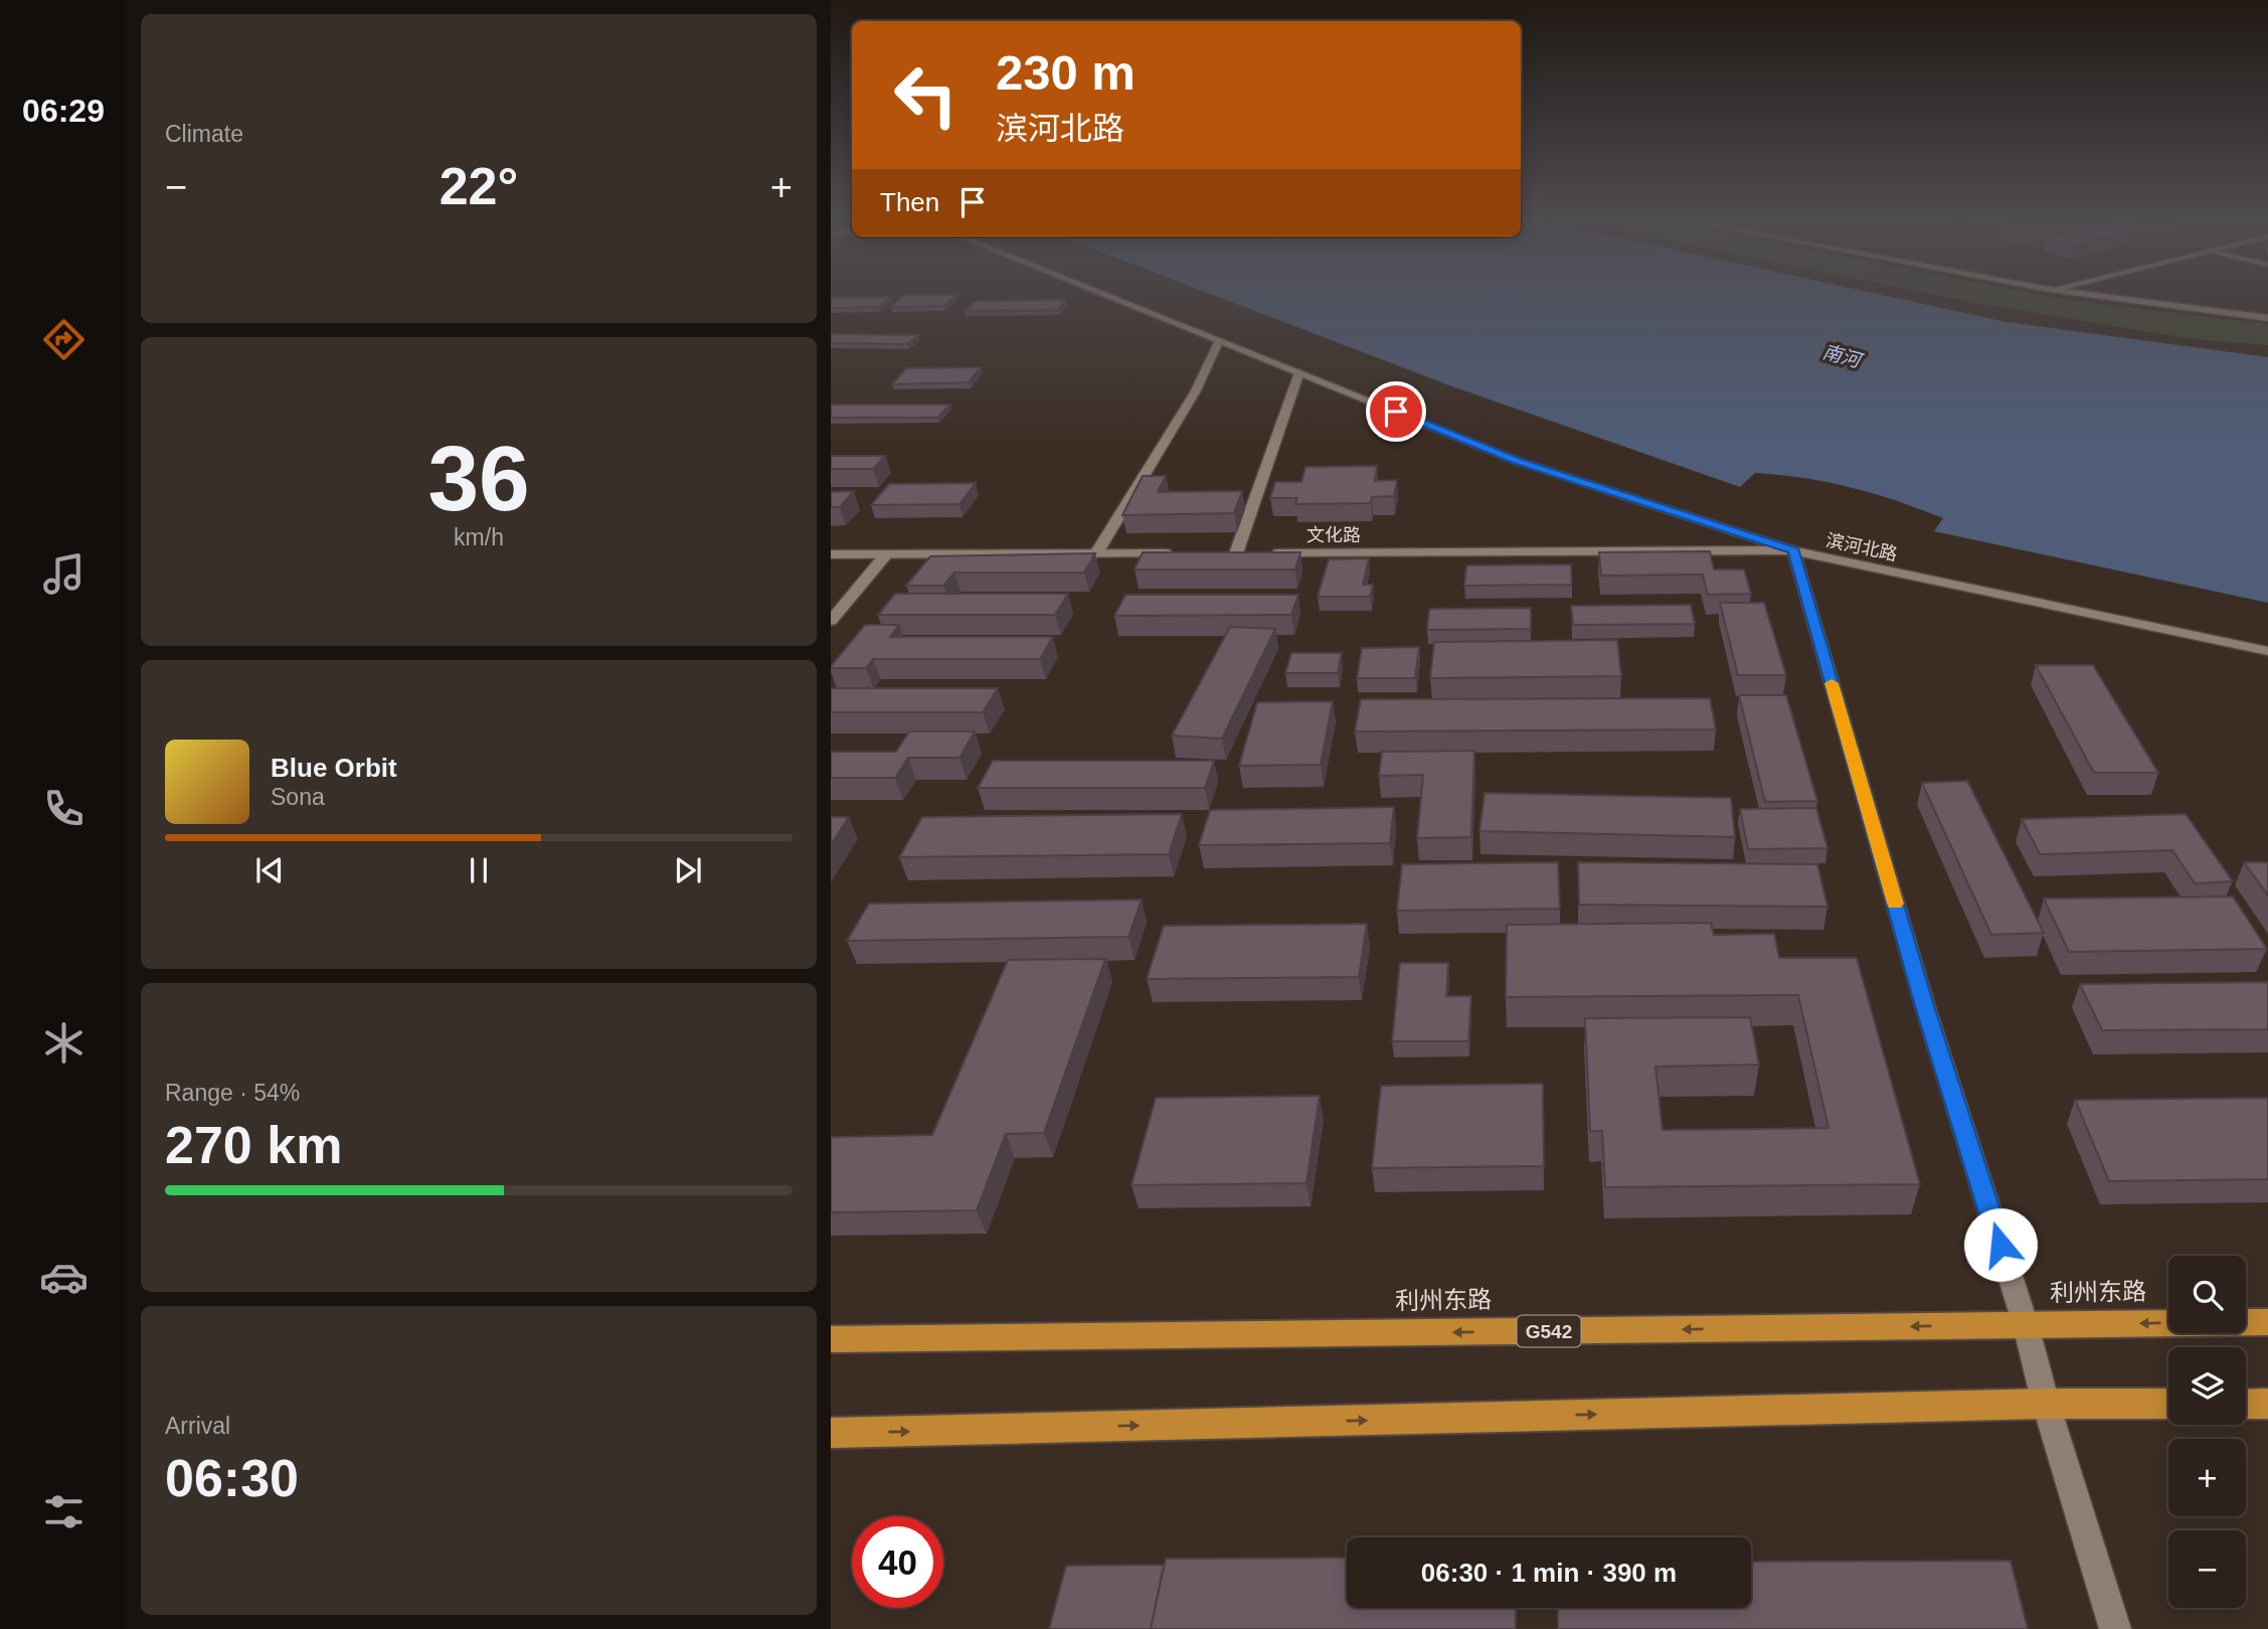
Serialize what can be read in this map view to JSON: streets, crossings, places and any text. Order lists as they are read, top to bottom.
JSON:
{
  "streets": {
    "highway": ["利州东路", "G542"],
    "street": ["文化路", "滨河北路"]
  },
  "crossings": [
    ["文化路", "滨河北路"]
  ],
  "water": ["南河"],
  "page": {
    "tabs": "06:29",
    "tile": [
      "Climate",
      ["36", "km/h"],
      ["Range · 54%", "270 km"],
      ["Arrival", "06:30"]
    ],
    "turn": ["230 m", "滨河北路"],
    "heat": ["−", "22°", "+"],
    "then": "Then",
    "song": ["Blue Orbit", "Sona"],
    "map_buttons": ["+", "−"],
    "limit": "40",
    "trip": "06:30 · 1 min · 390 m"
  }
}
